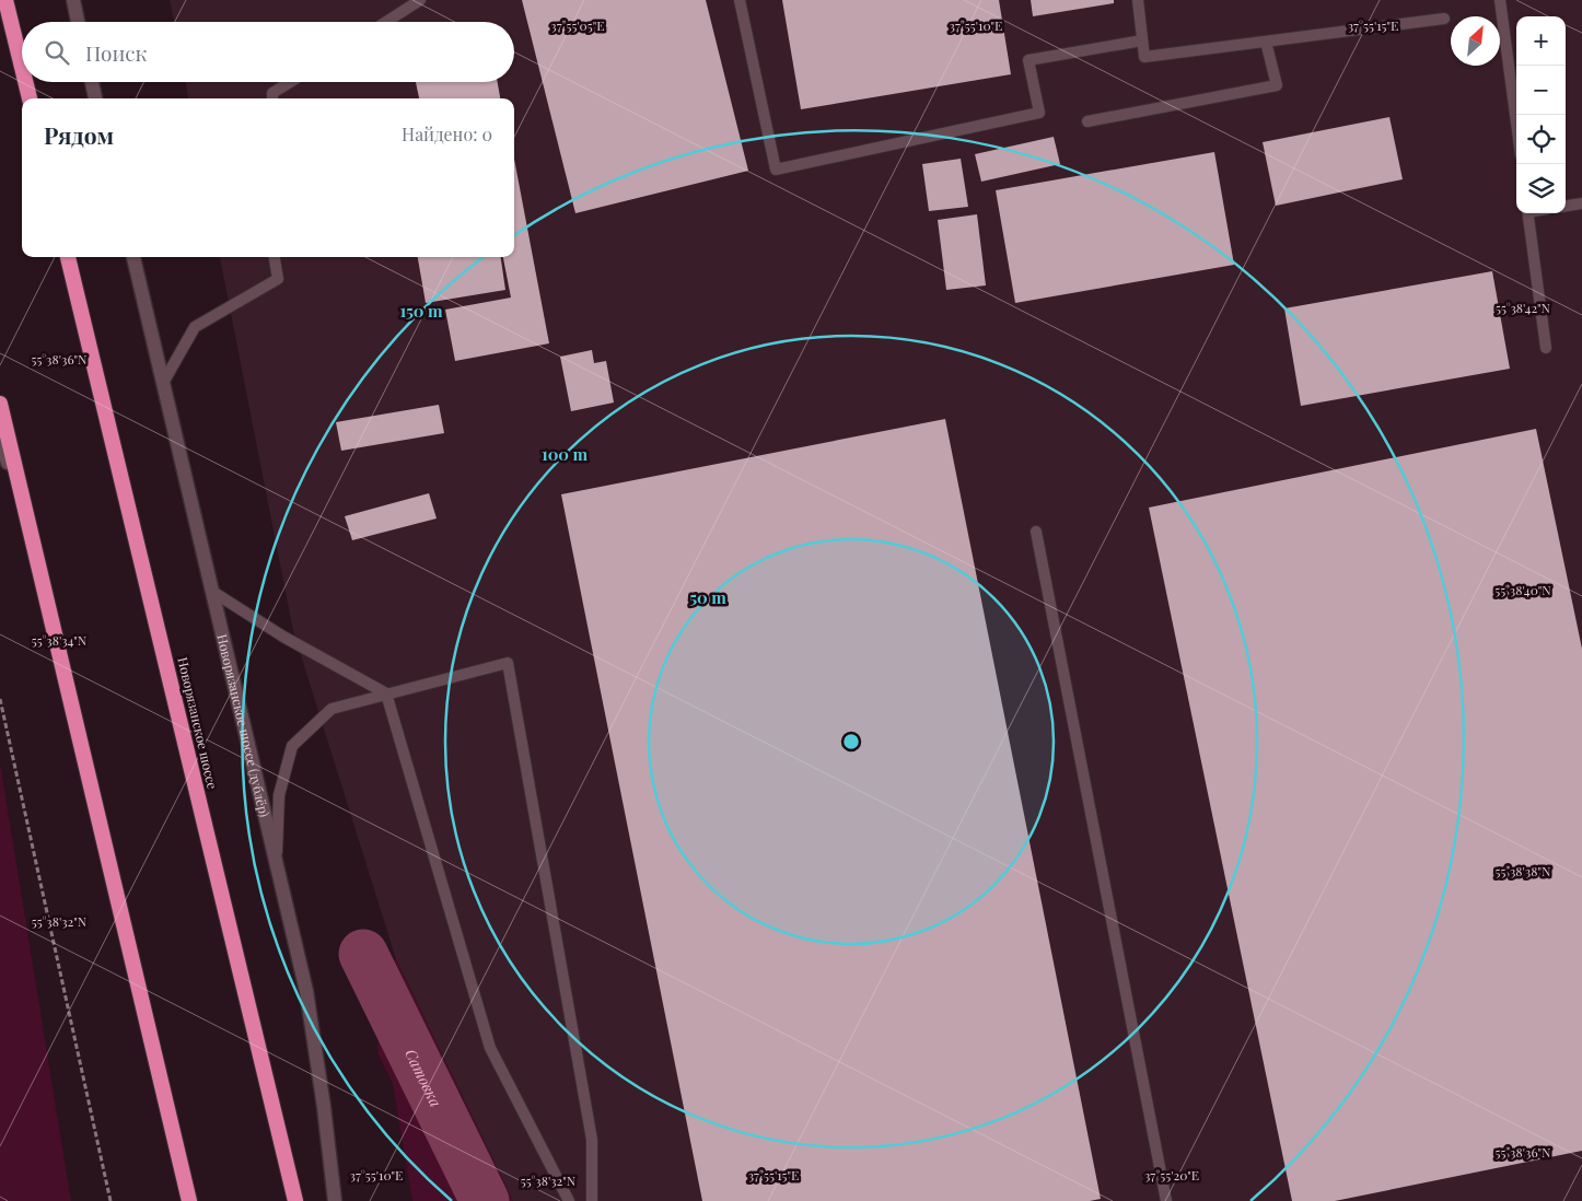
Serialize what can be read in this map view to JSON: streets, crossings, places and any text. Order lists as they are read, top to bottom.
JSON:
{
  "streets": {
    "highway": ["Новорязанское шоссе"],
    "street": ["Новорязанское шоссе (дублёр)"]
  },
  "water": ["Сатовка"],
  "north": "top right",
  "page": {
    "map_buttons": ["+", "−"],
    "search": "Поиск",
    "heading": ["Рядом", "Найдено: 0"]
  },
  "coordinates": [
    "37°55'05\"E",
    "37°55'10\"E",
    "37°55'15\"E",
    "55°38'42\"N",
    "55°38'36\"N",
    "55°38'40\"N",
    "55°38'34\"N",
    "55°38'38\"N",
    "55°38'32\"N",
    "37°55'20\"E"
  ],
  "rings": ["150 m", "100 m", "50 m"]
}
